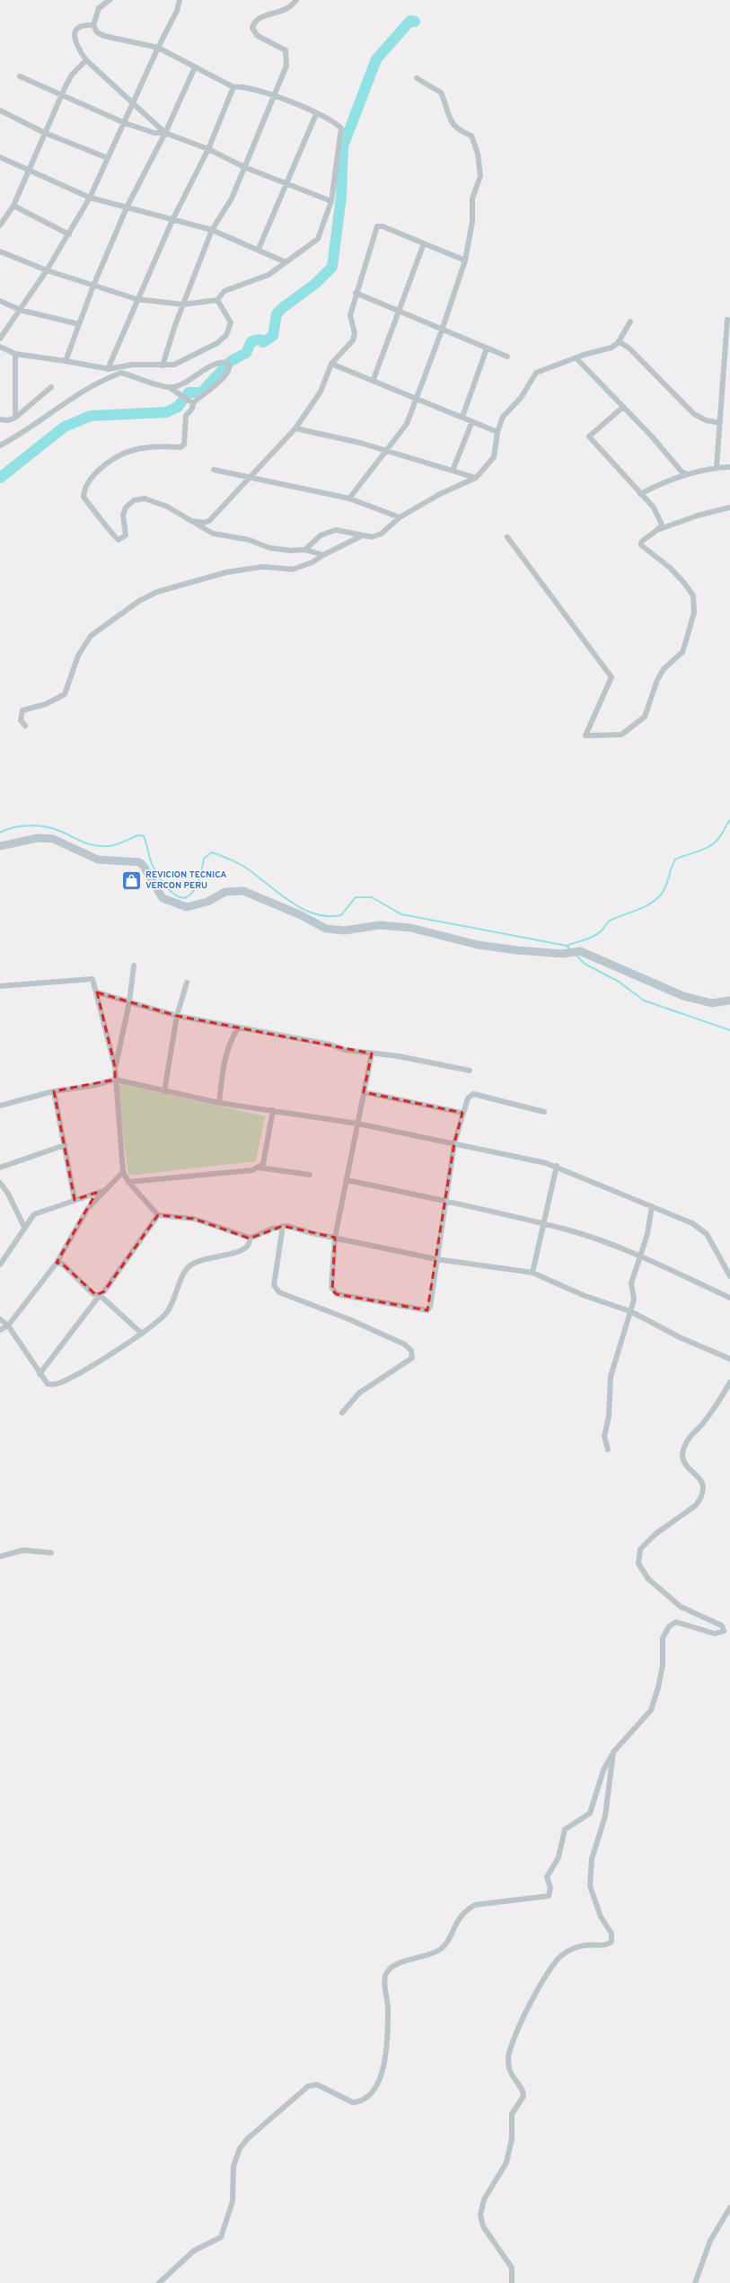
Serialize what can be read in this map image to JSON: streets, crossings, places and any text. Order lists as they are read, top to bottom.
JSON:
{
  "places": {
    "shop": ["REVICION TECNICA VERCON PERU"]
  }
}
